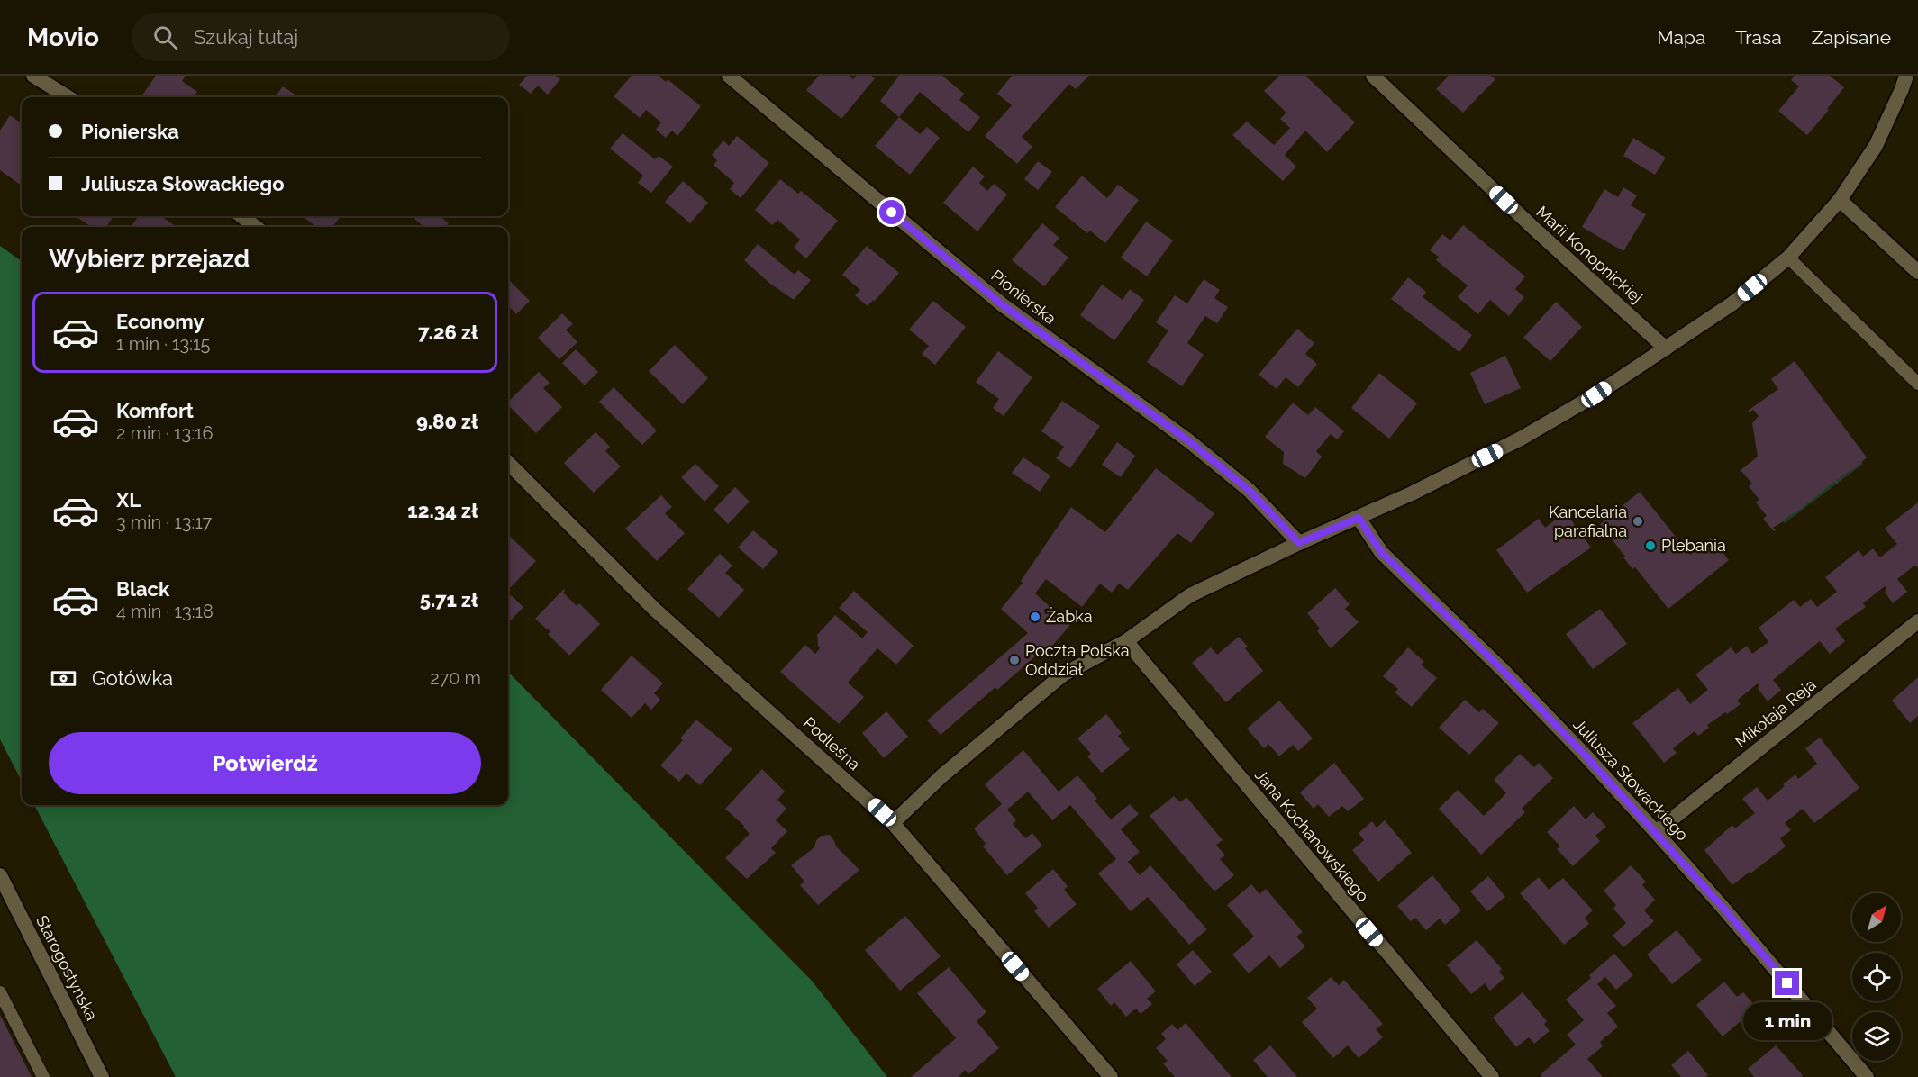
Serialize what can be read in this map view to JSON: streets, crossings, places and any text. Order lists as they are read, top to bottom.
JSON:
{
  "streets": {
    "street": [
      "Marii Konopnickiej",
      "Pionierska",
      "Mikołaja Reja",
      "Podleśna",
      "Juliusza Słowackiego",
      "Jana Kochanowskiego",
      "Starogostyńska"
    ]
  },
  "crossings": [
    ["Mikołaja Reja", "Juliusza Słowackiego"]
  ],
  "places": [
    "Kancelaria parafialna",
    "Plebania",
    "Żabka",
    "Poczta Polska Oddział"
  ],
  "north": "top right",
  "page": {
    "header": "Movio",
    "search": "Szukaj tutaj",
    "nav": ["Mapa", "Trasa", "Zapisane"],
    "banner": ["Pionierska", "Juliusza Słowackiego"],
    "heading": "Wybierz przejazd",
    "list": [
      {
        "name": "Economy",
        "note": "1 min · 13:15",
        "value": "7.26 zł"
      },
      {
        "name": "Komfort",
        "note": "2 min · 13:16",
        "value": "9.80 zł"
      },
      {
        "name": "XL",
        "note": "3 min · 13:17",
        "value": "12.34 zł"
      },
      {
        "name": "Black",
        "note": "4 min · 13:18",
        "value": "5.71 zł"
      }
    ],
    "pay": ["Gotówka", "270 m"],
    "buttons": "Potwierdź",
    "bubble": "1 min"
  }
}
